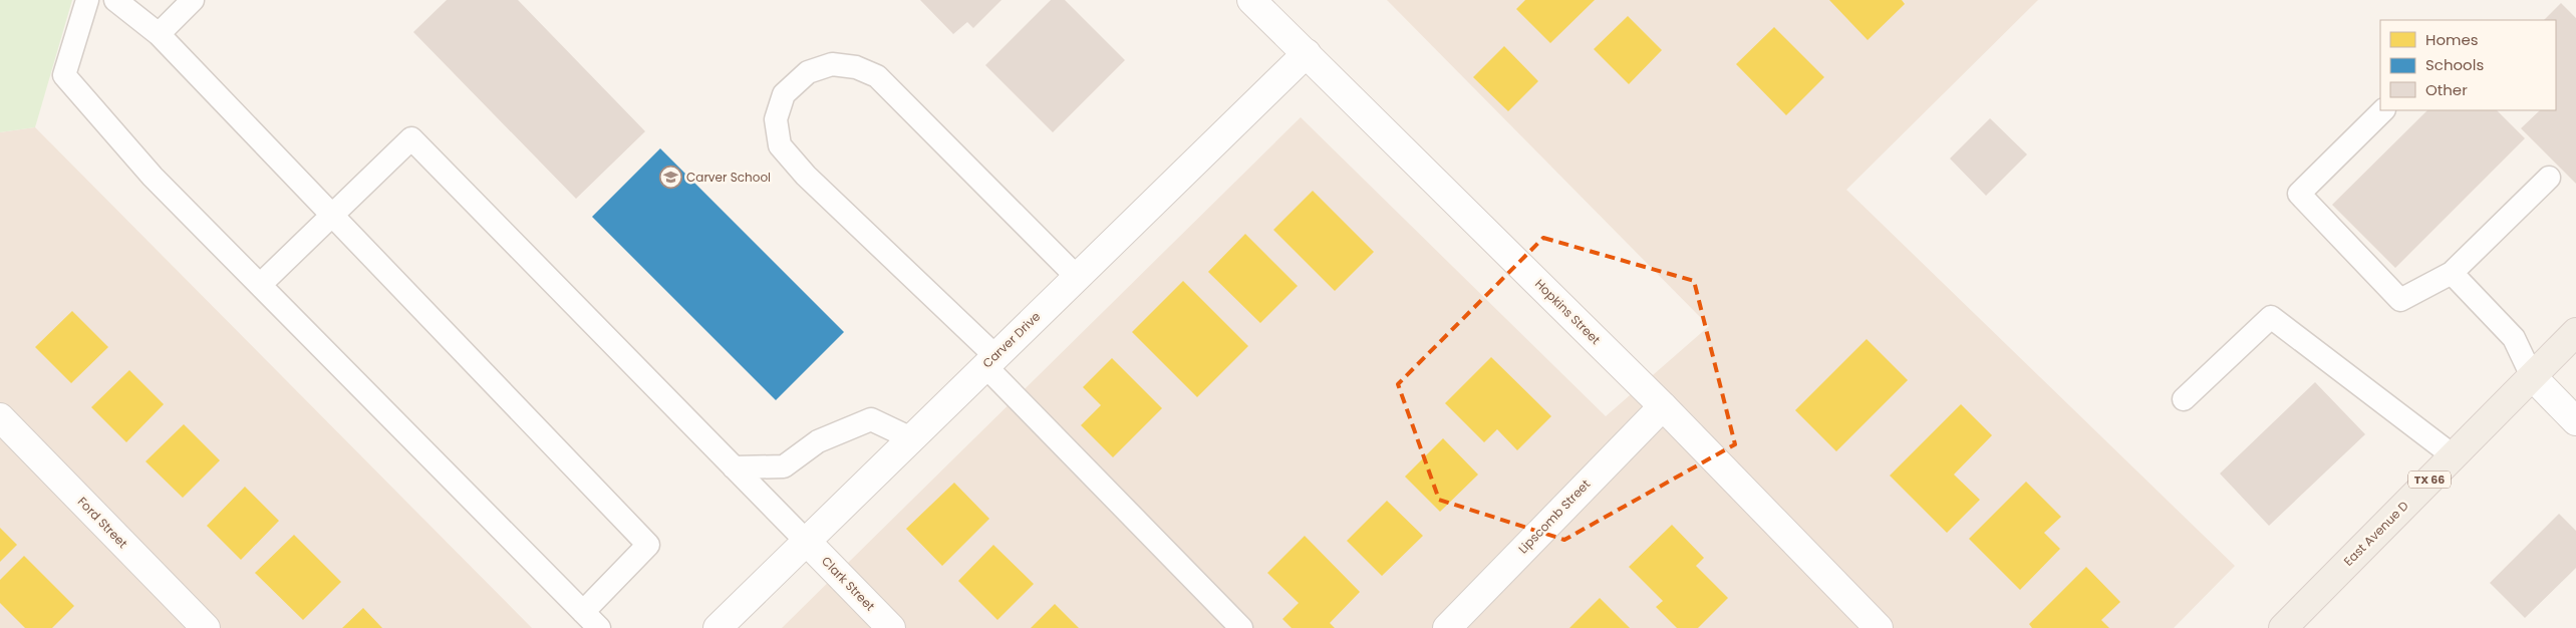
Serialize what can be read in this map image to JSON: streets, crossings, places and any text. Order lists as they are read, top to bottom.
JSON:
{
  "streets": {
    "main road": ["TX 66", "East Avenue D"],
    "street": [
      "Hopkins Street",
      "Carver Drive",
      "Lipscomb Street",
      "Ford Street",
      "Clark Street"
    ]
  },
  "crossings": [
    ["Hopkins Street", "Carver Drive"],
    ["Hopkins Street", "Lipscomb Street"],
    ["Carver Drive", "Clark Street"]
  ],
  "places": {
    "school or university": ["Carver School"]
  },
  "legend": ["Homes", "Schools", "Other"]
}
